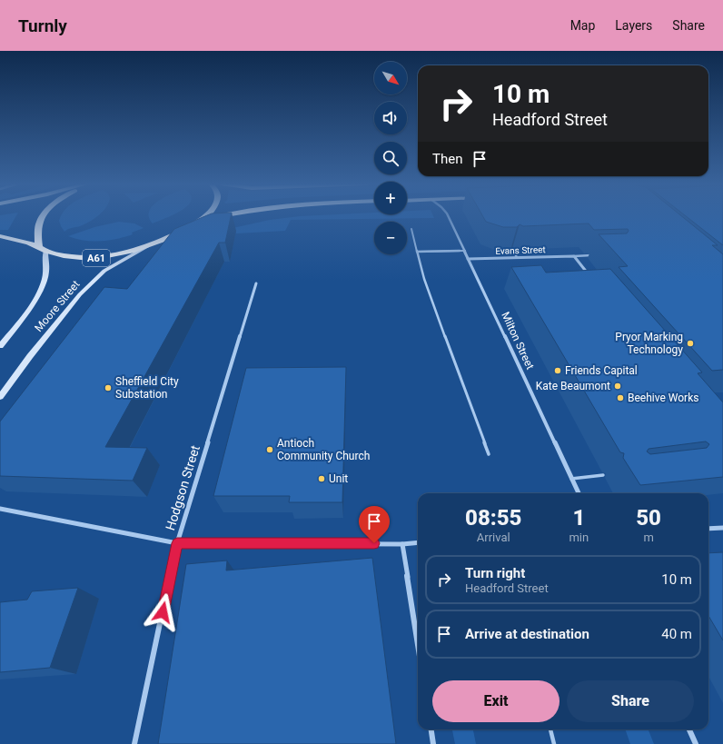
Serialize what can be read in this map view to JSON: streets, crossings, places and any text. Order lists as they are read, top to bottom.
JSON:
{
  "streets": {
    "highway": ["A61", "Moore Street"],
    "street": ["Evans Street", "Milton Street", "Hodgson Street"]
  },
  "crossings": [
    ["Evans Street", "Milton Street"],
    ["A61", "Moore Street"]
  ],
  "places": [
    "Pryor Marking Technology",
    "Friends Capital",
    "Kate Beaumont",
    "Sheffield City Substation",
    "Beehive Works",
    "Antioch Community Church",
    "Unit"
  ],
  "north": "bottom right",
  "page": {
    "header": "Turnly",
    "nav": ["Map", "Layers", "Share"],
    "map_buttons": ["+", "−"],
    "turn": ["10 m", "Headford Street"],
    "then": "Then",
    "eta": [
      "08:55",
      "Arrival",
      "1",
      "min",
      "50",
      "m"
    ],
    "list": [
      {
        "name": "Turn right",
        "note": "Headford Street",
        "value": "10 m"
      },
      {
        "name": "Arrive at destination",
        "value": "40 m"
      }
    ],
    "buttons": ["Exit", "Share"]
  }
}
